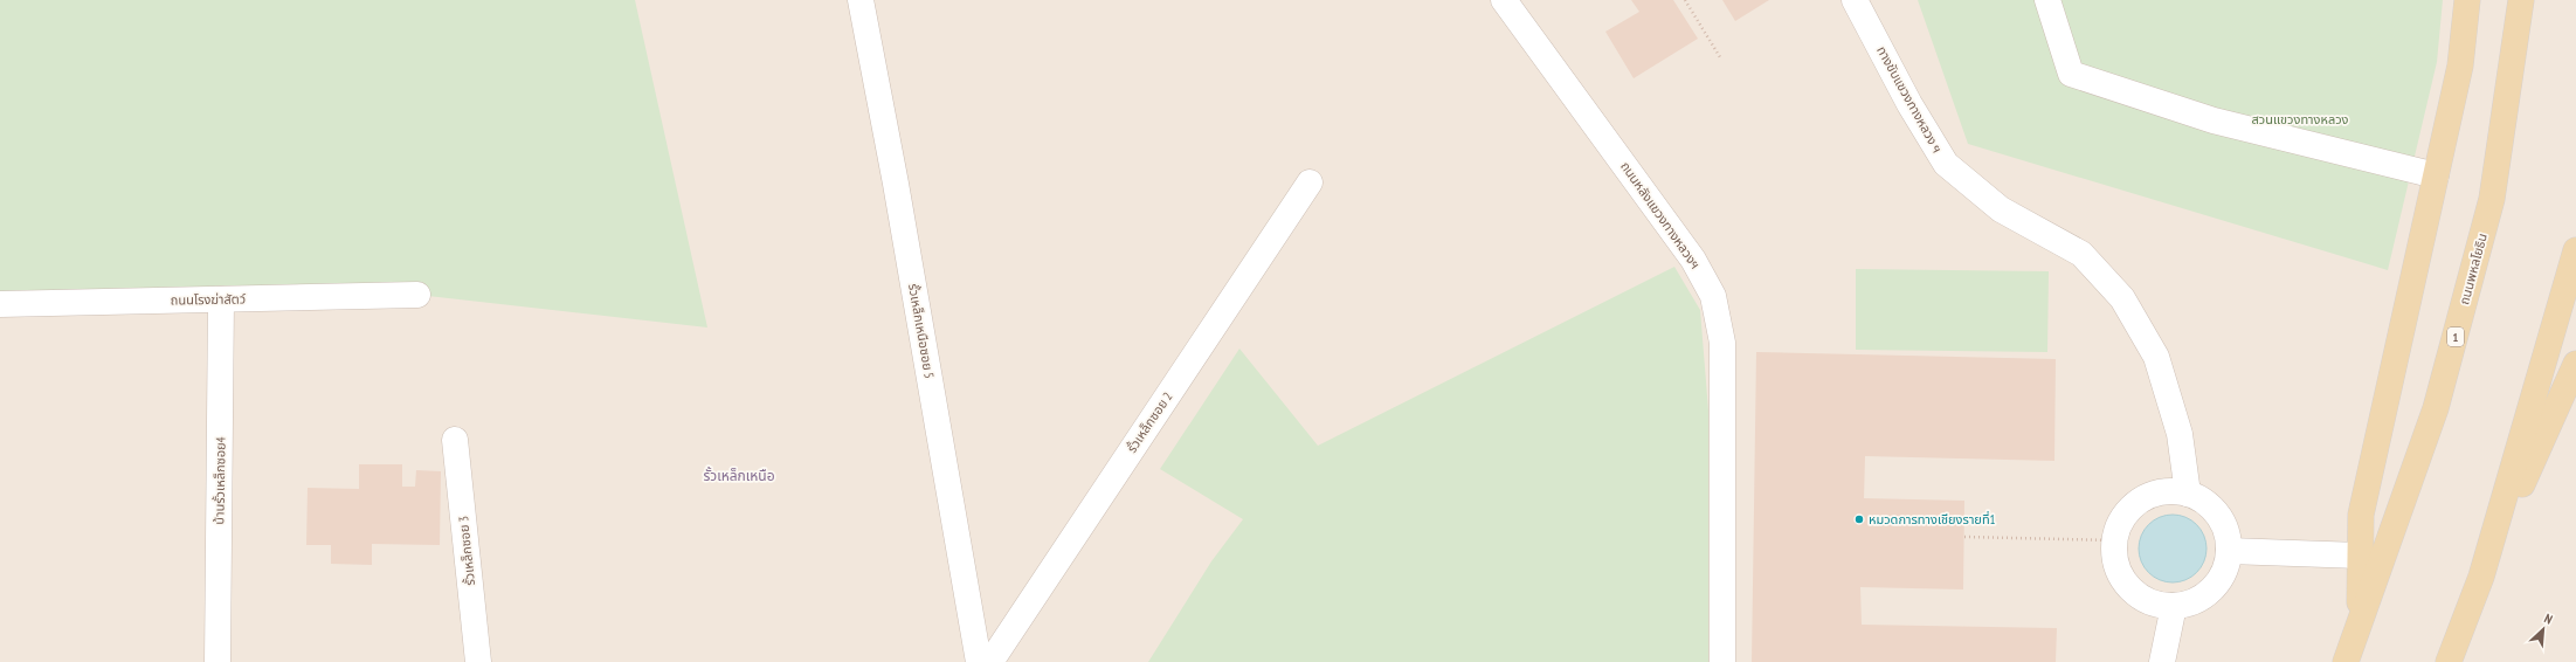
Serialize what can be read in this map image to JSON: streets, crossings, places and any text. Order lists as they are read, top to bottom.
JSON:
{
  "streets": {
    "main road": ["ถนนพหลโยธิน", "1"],
    "street": [
      "ทางขับแขวงทางหลวง ฯ",
      "ถนนหลังแขวงทางหลวงฯ",
      "ถนนโรงฆ่าสัตว์",
      "รั้วเหล็กเหนือซอย 5",
      "รั้วเหล็กซอย 2",
      "บ้านรั้วเหล็กซอย4",
      "รั้วเหล็กซอย 3"
    ]
  },
  "crossings": [
    ["ถนนโรงฆ่าสัตว์", "บ้านรั้วเหล็กซอย4"]
  ],
  "districts": ["รั้วเหล็กเหนือ"],
  "parks": ["สวนแขวงทางหลวง"],
  "places": ["หมวดการทางเชียงรายที่1"],
  "north": "top right"
}
